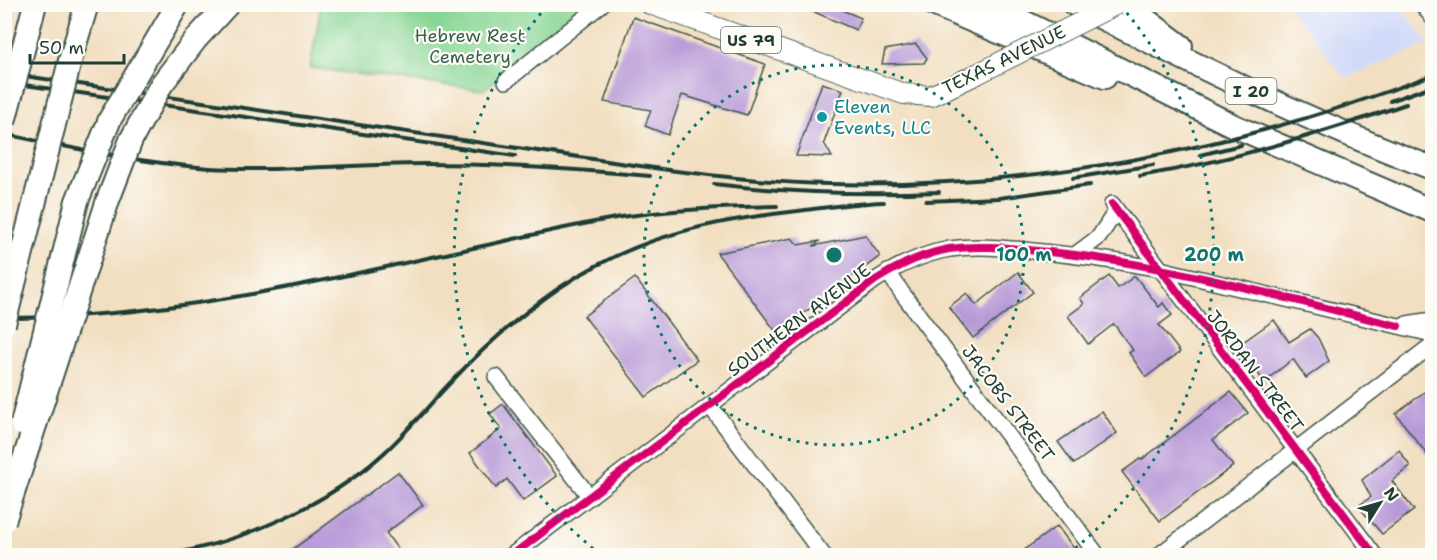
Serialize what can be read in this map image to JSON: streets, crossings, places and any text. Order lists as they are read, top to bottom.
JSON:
{
  "streets": {
    "highway": ["I 20"],
    "main road": ["US 79", "TEXAS AVENUE"],
    "street": ["SOUTHERN AVENUE", "JORDAN STREET", "JACOBS STREET"]
  },
  "crossings": [
    ["SOUTHERN AVENUE", "JORDAN STREET"],
    ["SOUTHERN AVENUE", "JACOBS STREET"]
  ],
  "parks": ["Hebrew Rest Cemetery"],
  "places": ["Eleven Events, LLC"],
  "scale_bar": "50 m",
  "north": "top right",
  "rings": ["100 m", "200 m"]
}
